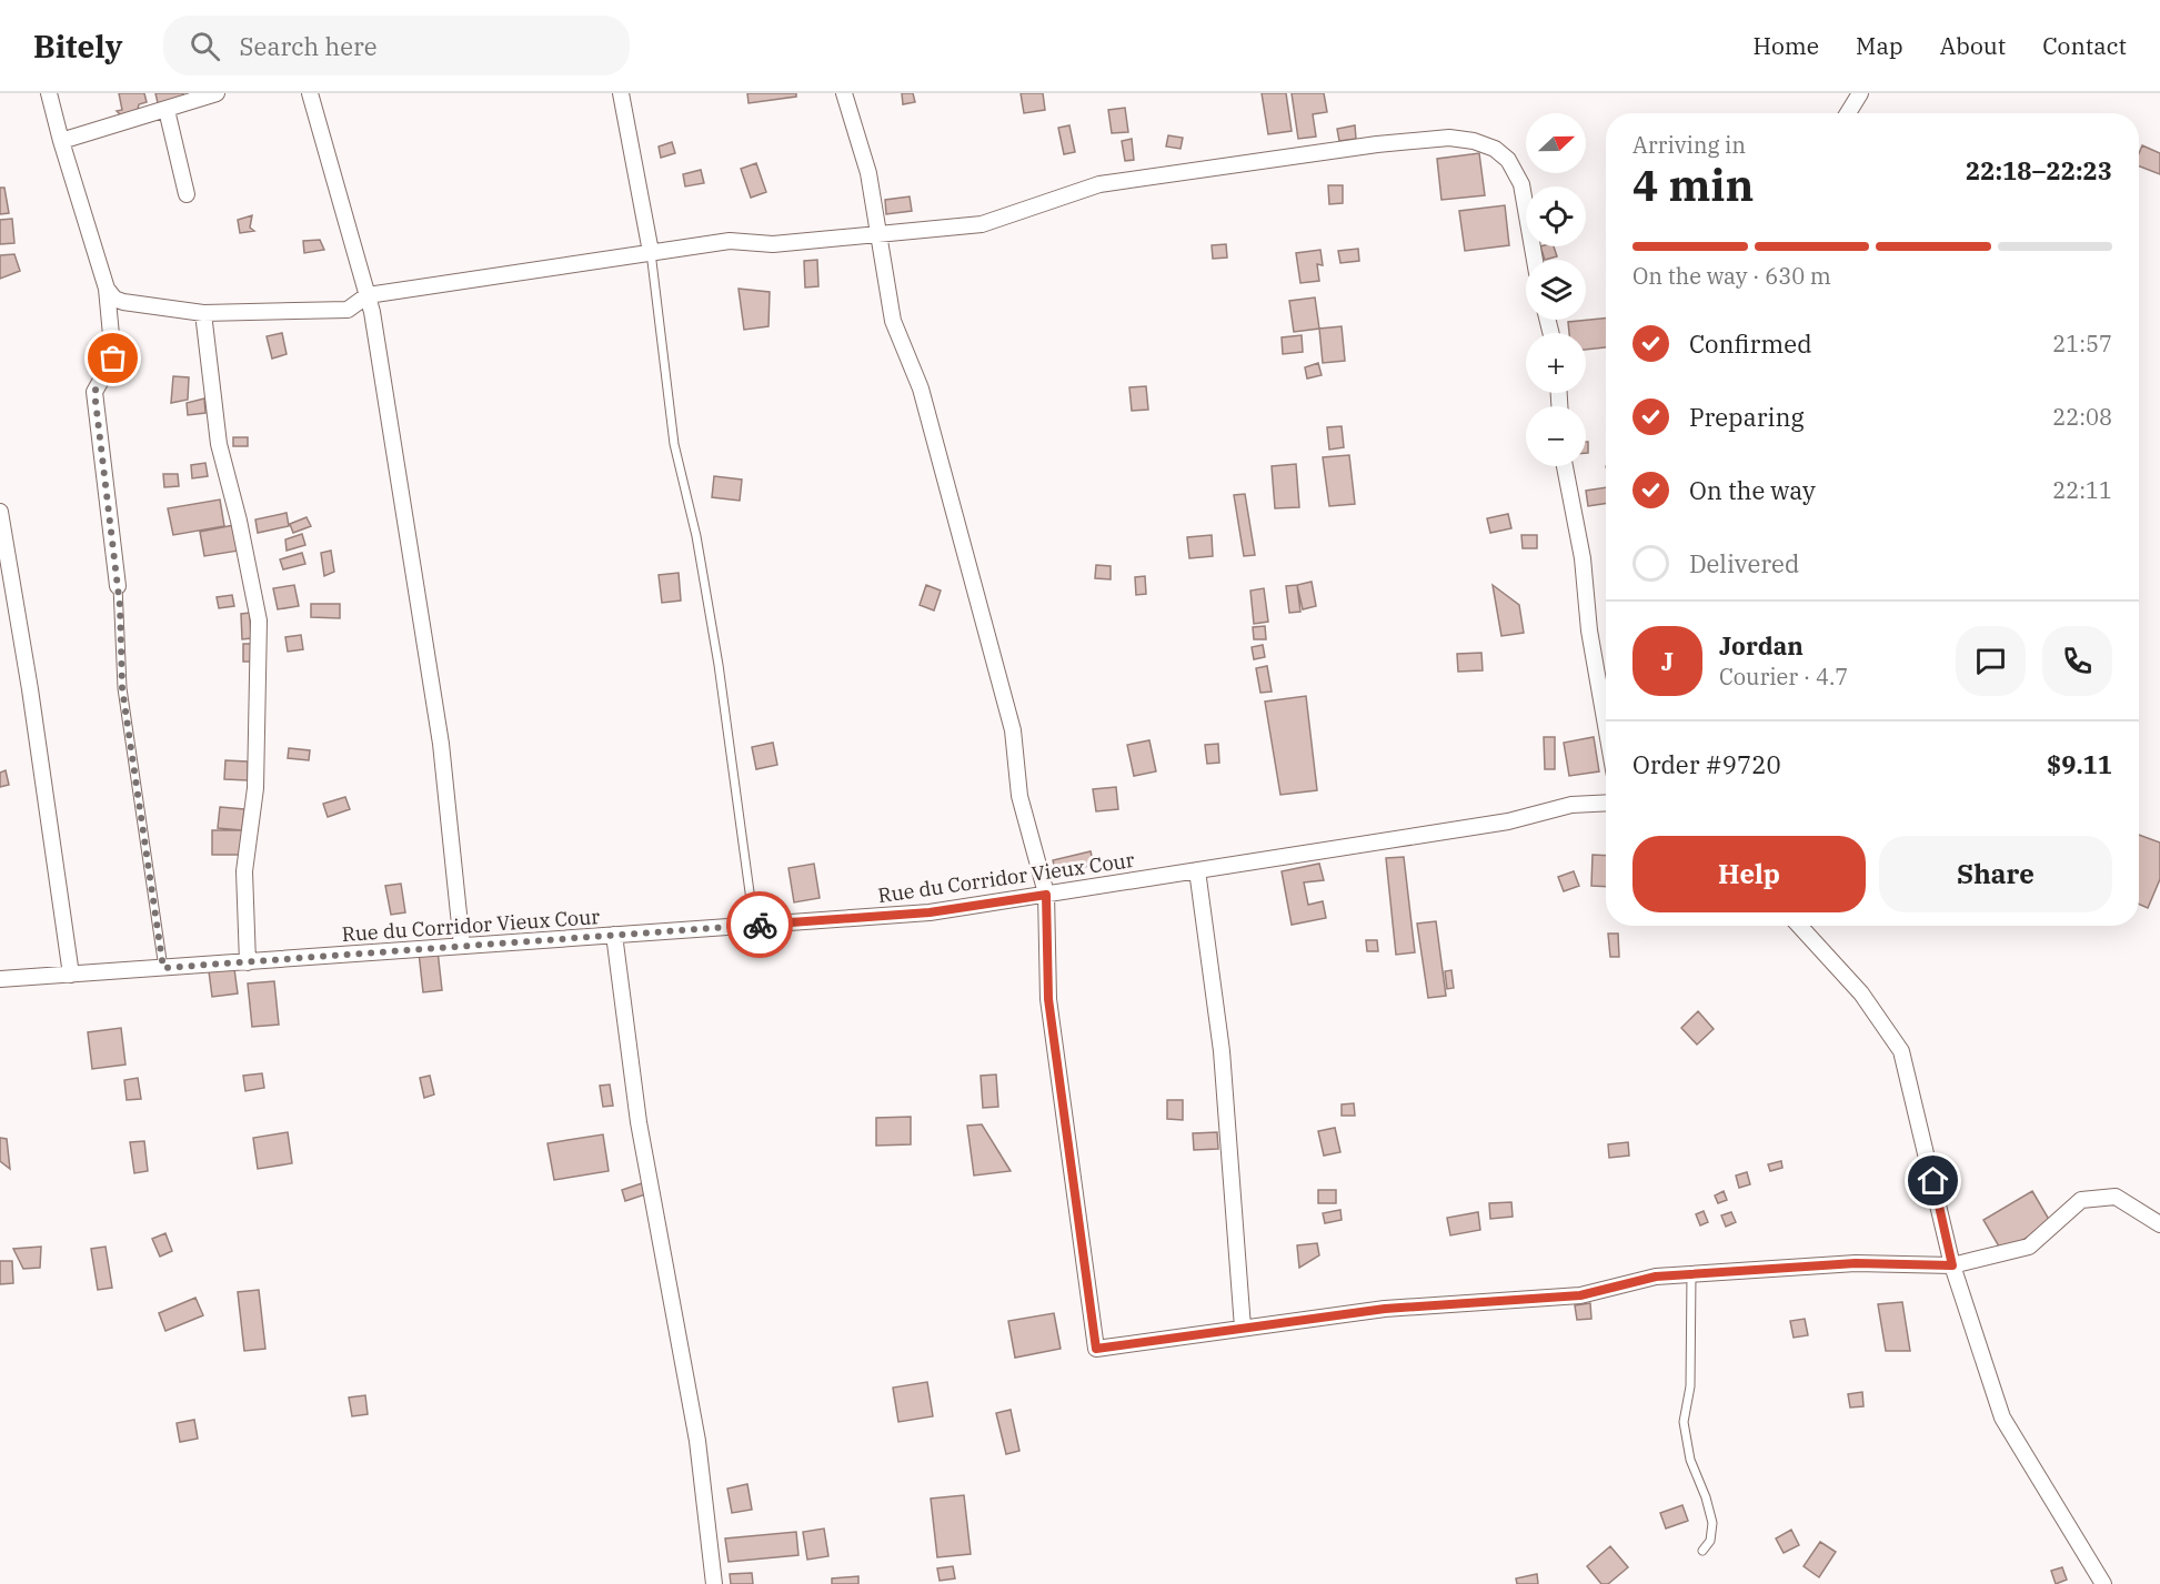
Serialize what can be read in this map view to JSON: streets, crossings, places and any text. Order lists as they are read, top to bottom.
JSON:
{
  "streets": {
    "street": ["Rue du Corridor Vieux Cour"]
  },
  "north": "right",
  "page": {
    "header": "Bitely",
    "search": "Search here",
    "nav": [
      "Home",
      "Map",
      "About",
      "Contact"
    ],
    "map_buttons": ["+", "−"],
    "heading": ["4 min", "Arriving in", "22:18–22:23"],
    "panel": [
      "Jordan",
      "Courier · 4.7",
      "Order #9720",
      "$9.11"
    ],
    "bar": "On the way · 630 m",
    "list": [
      ["Confirmed", "21:57"],
      ["Preparing", "22:08"],
      ["On the way", "22:11"],
      "Delivered"
    ],
    "round": "J",
    "buttons": ["Help", "Share"]
  }
}
